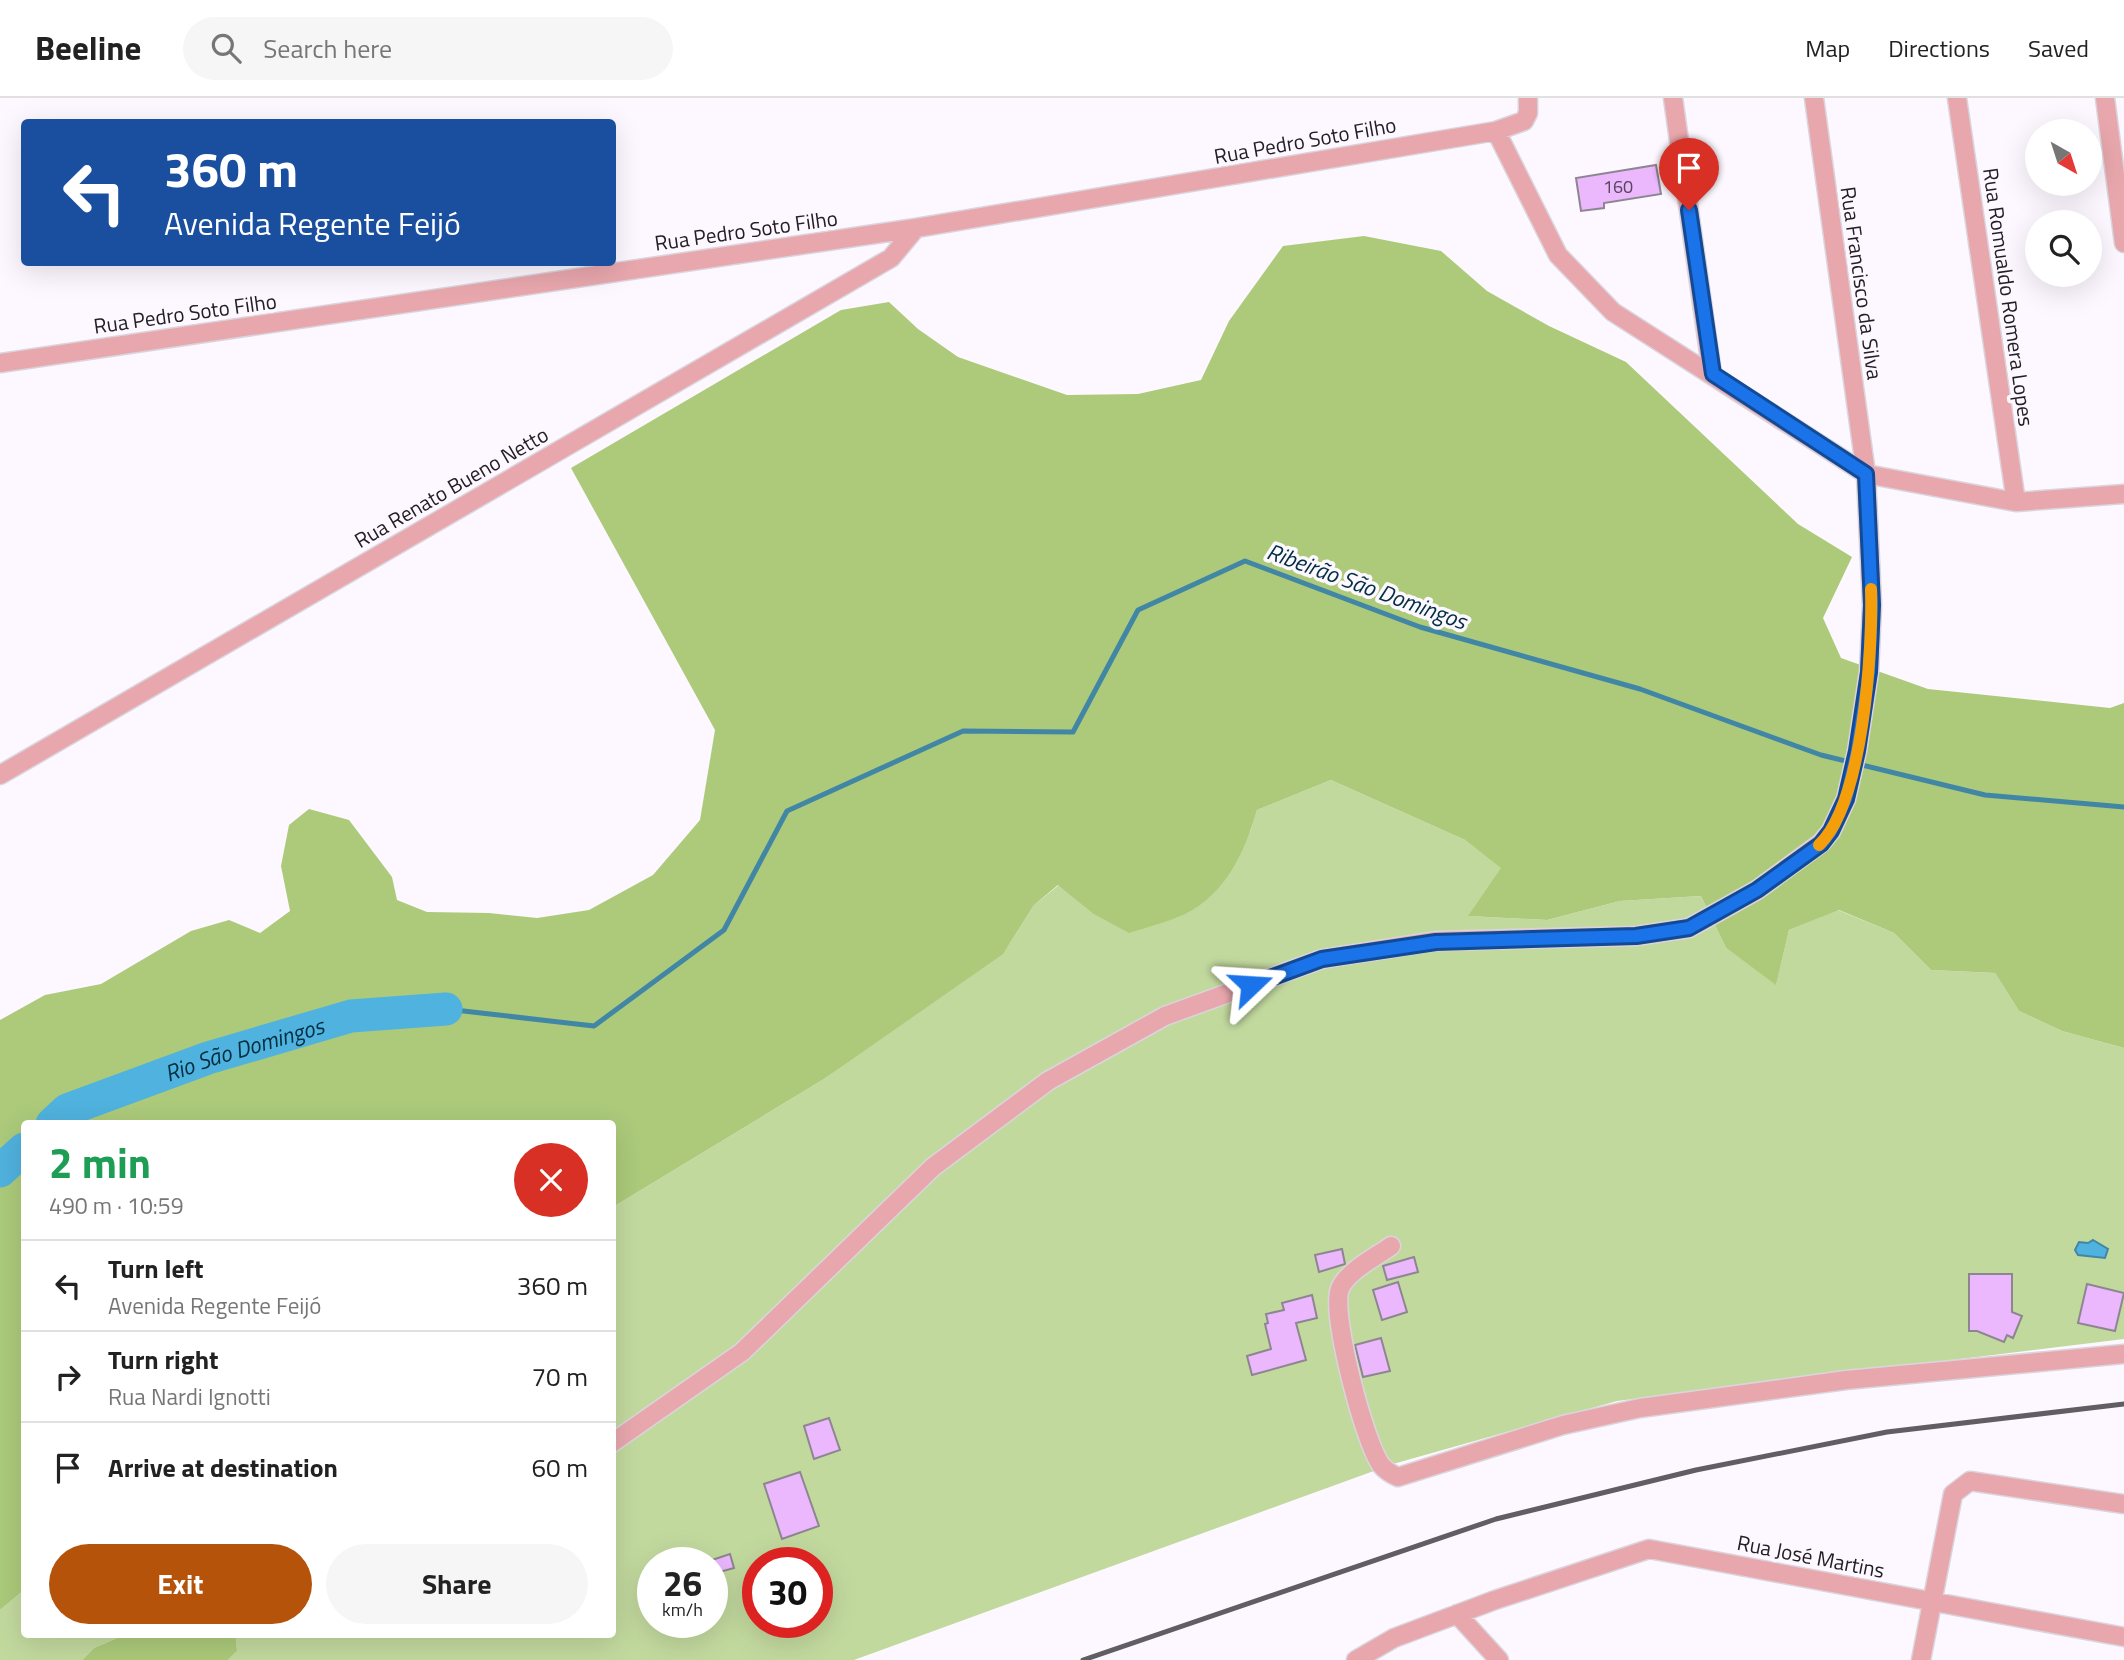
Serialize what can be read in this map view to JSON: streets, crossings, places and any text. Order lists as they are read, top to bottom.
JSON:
{
  "streets": {
    "street": [
      "Rua Pedro Soto Filho",
      "Rua Francisco da Silva",
      "Rua Romualdo Romera Lopes",
      "Rua Renato Bueno Netto",
      "Rua José Martins"
    ]
  },
  "crossings": [
    ["Rua Pedro Soto Filho", "Rua Renato Bueno Netto"]
  ],
  "water": ["Ribeirão São Domingos", "Rio São Domingos"],
  "house_numbers": ["160"],
  "north": "bottom right",
  "page": {
    "header": "Beeline",
    "search": "Search here",
    "nav": ["Map", "Directions", "Saved"],
    "turn": ["360 m", "Avenida Regente Feijó"],
    "heading": ["2 min", "490 m · 10:59"],
    "list": [
      {
        "name": "Turn left",
        "note": "Avenida Regente Feijó",
        "value": "360 m"
      },
      {
        "name": "Turn right",
        "note": "Rua Nardi Ignotti",
        "value": "70 m"
      },
      {
        "name": "Arrive at destination",
        "value": "60 m"
      }
    ],
    "buttons": ["Exit", "Share"],
    "speed": "26 km/h",
    "limit": "30"
  }
}
